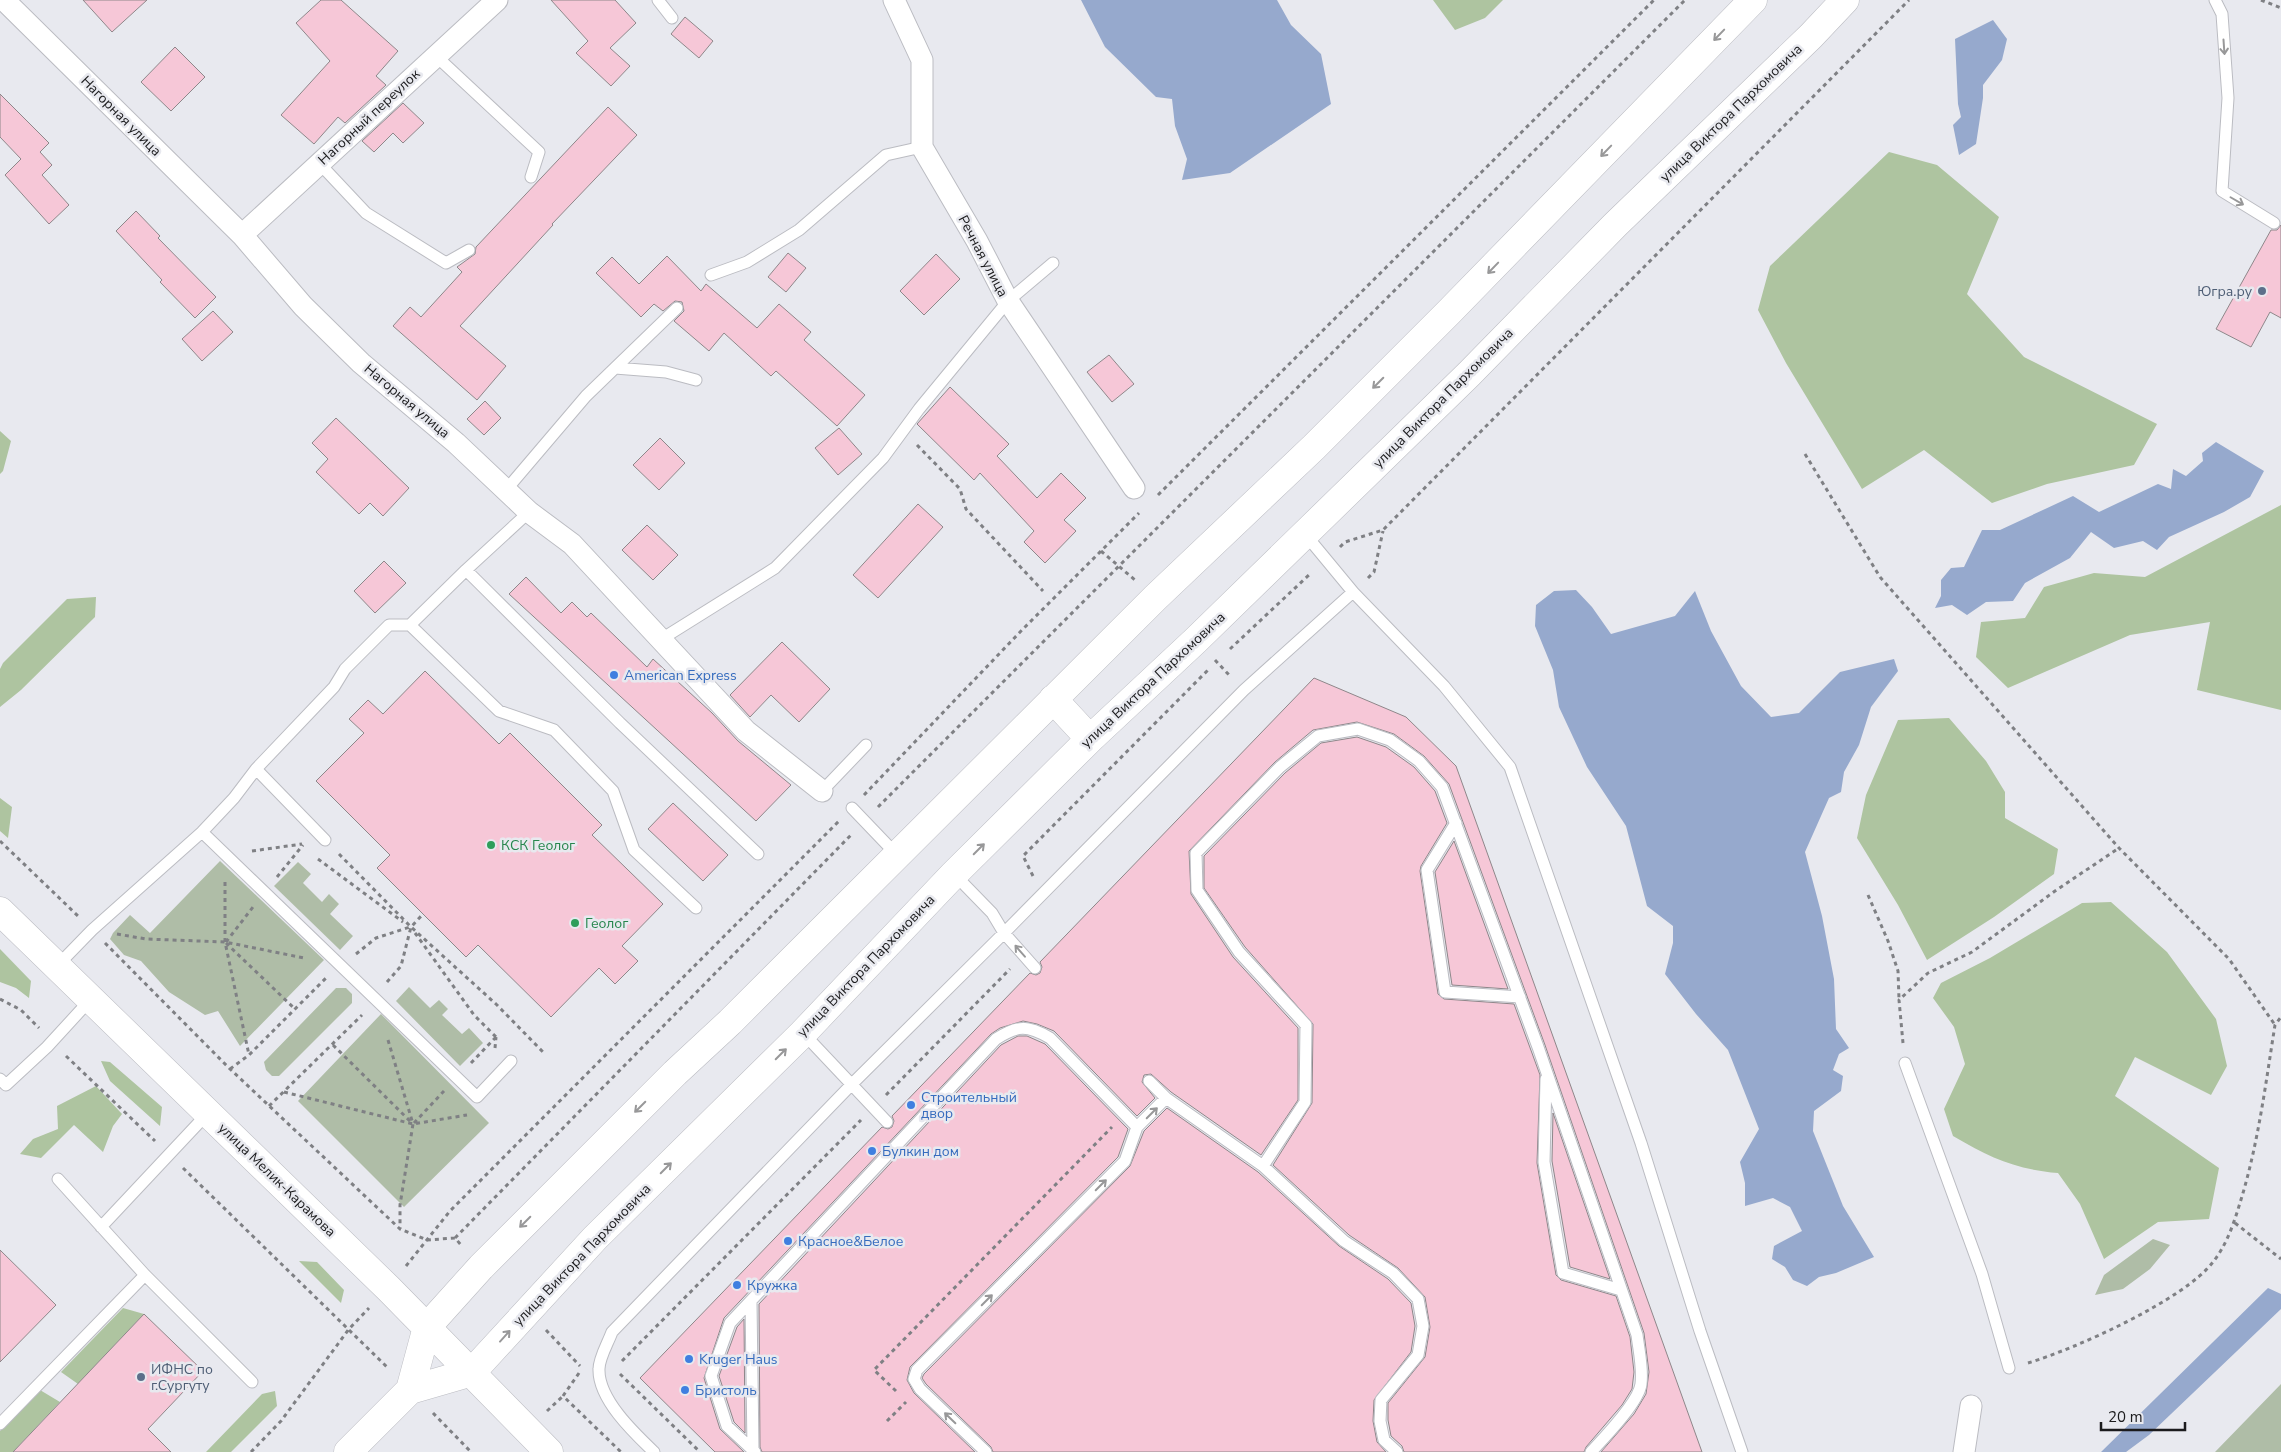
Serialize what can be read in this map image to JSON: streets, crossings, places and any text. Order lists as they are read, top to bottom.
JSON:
{
  "streets": {
    "main road": ["улица Виктора Пархомовича", "улица Мелик-Карамова"],
    "street": ["Нагорная улица", "Нагорный переулок", "Речная улица"]
  },
  "crossings": [
    ["улица Виктора Пархомовича", "улица Мелик-Карамова"],
    ["Нагорная улица", "Нагорный переулок"]
  ],
  "places": [
    "Югра.ру",
    "American Express",
    "КСК Геолог",
    "Геолог",
    "Строительный двор",
    "Булкин дом",
    "Красное&Белое",
    "Кружка",
    "Kruger Haus",
    "ИФНС по г.Сургуту",
    "Бристоль"
  ],
  "scale_bar": "20 m"
}
